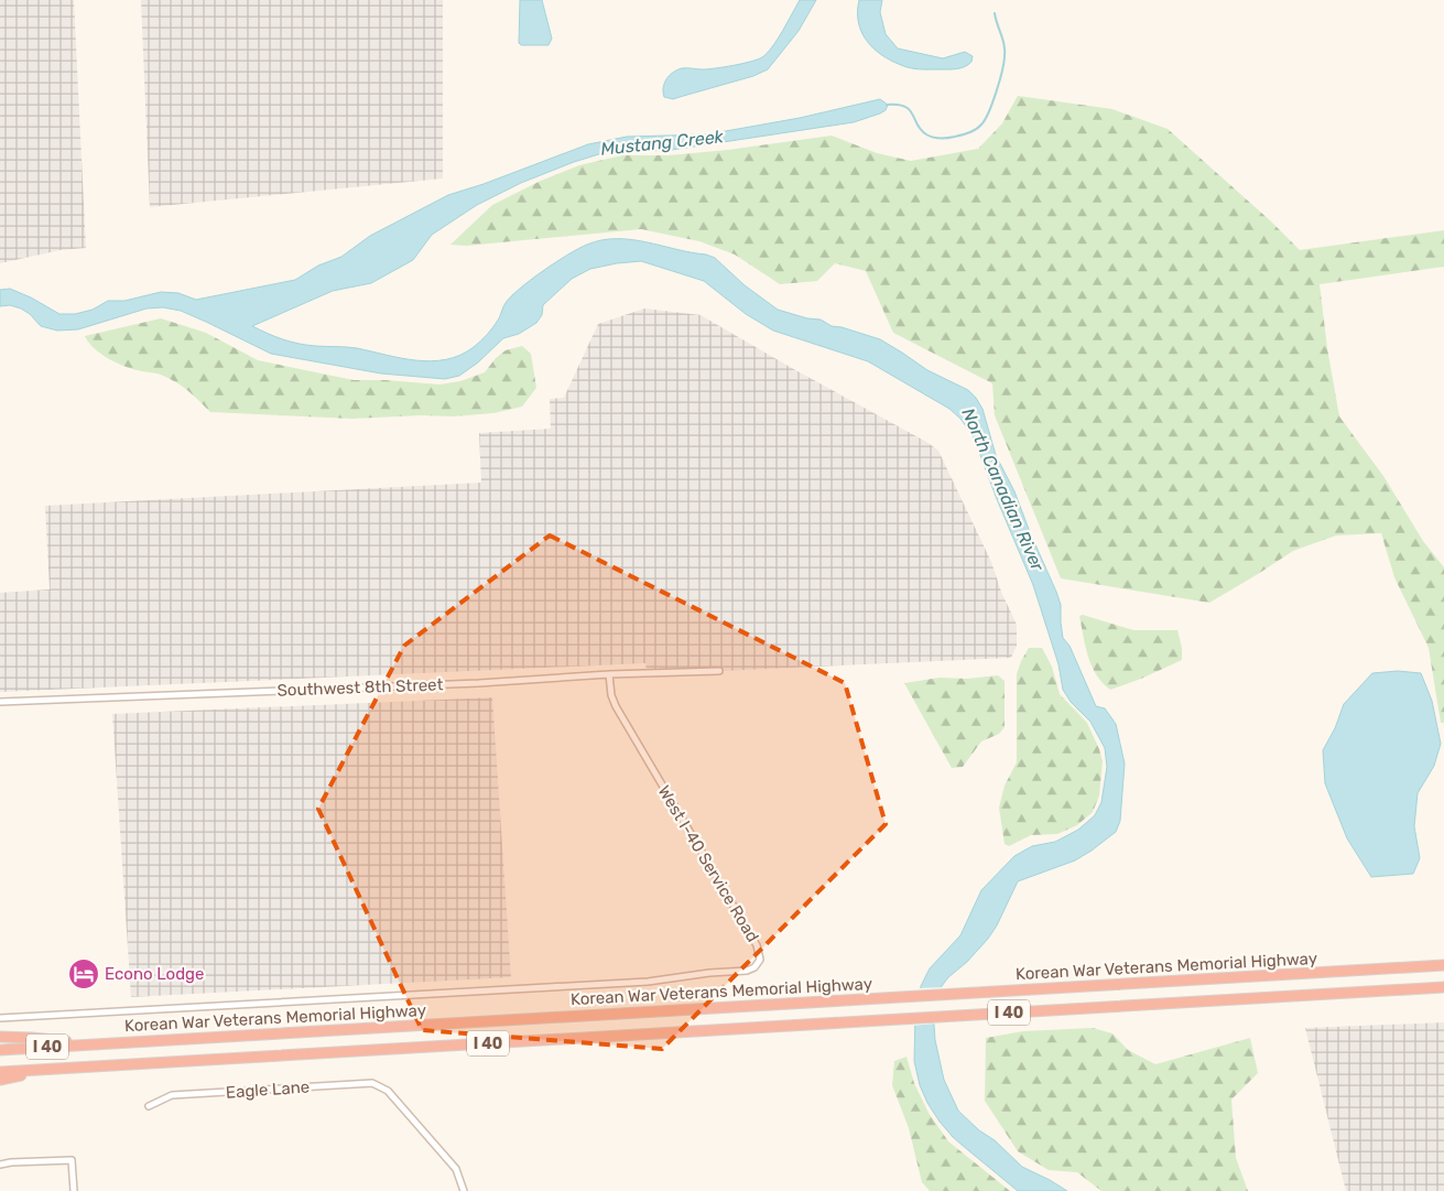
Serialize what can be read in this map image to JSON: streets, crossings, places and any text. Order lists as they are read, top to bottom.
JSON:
{
  "streets": {
    "highway": ["Korean War Veterans Memorial Highway", "I 40"],
    "street": ["Southwest 8th Street", "West I-40 Service Road", "Eagle Lane"]
  },
  "crossings": [
    ["Southwest 8th Street", "West I-40 Service Road"]
  ],
  "water": ["Mustang Creek", "North Canadian River"],
  "places": {
    "hotel": ["Econo Lodge"]
  }
}
